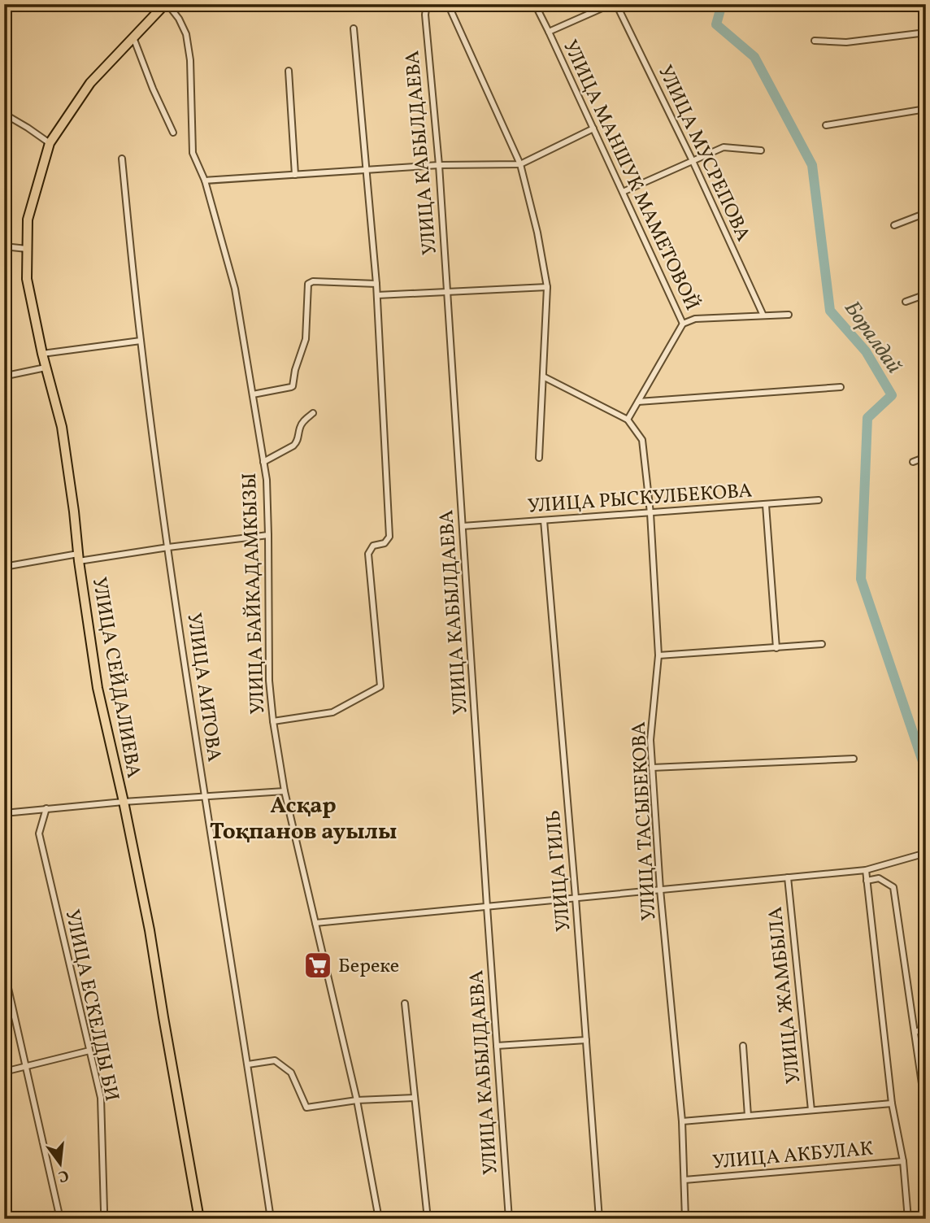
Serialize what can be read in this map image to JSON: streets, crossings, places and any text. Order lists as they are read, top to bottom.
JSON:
{
  "streets": {
    "main road": ["УЛИЦА СЕЙДАЛИЕВА"],
    "street": [
      "УЛИЦА КАБЫЛДАЕВА",
      "УЛИЦА МУСРЕПОВА",
      "УЛИЦА МАНШУК МАМЕТОВОЙ",
      "УЛИЦА РЫСКУЛБЕКОВА",
      "УЛИЦА БАЙКАДАМКЫЗЫ",
      "УЛИЦА АИТОВА",
      "УЛИЦА ТАСЫБЕКОВА",
      "УЛИЦА ГИЛЬ",
      "УЛИЦА ЖАМБЫЛА",
      "УЛИЦА ЕСКЕЛДЫ БИ",
      "УЛИЦА АКБУЛАК"
    ]
  },
  "crossings": [
    ["УЛИЦА КАБЫЛДАЕВА", "УЛИЦА РЫСКУЛБЕКОВА"],
    ["УЛИЦА МАНШУК МАМЕТОВОЙ", "УЛИЦА ТАСЫБЕКОВА"],
    ["УЛИЦА РЫСКУЛБЕКОВА", "УЛИЦА ТАСЫБЕКОВА"],
    ["УЛИЦА РЫСКУЛБЕКОВА", "УЛИЦА ГИЛЬ"],
    ["УЛИЦА БАЙКАДАМКЫЗЫ", "УЛИЦА СЕЙДАЛИЕВА"],
    ["УЛИЦА ТАСЫБЕКОВА", "УЛИЦА АКБУЛАК"]
  ],
  "districts": ["Асқар Тоқпанов ауылы"],
  "water": ["Боралдай"],
  "places": {
    "supermarket": ["Береке"]
  },
  "north": "bottom"
}
